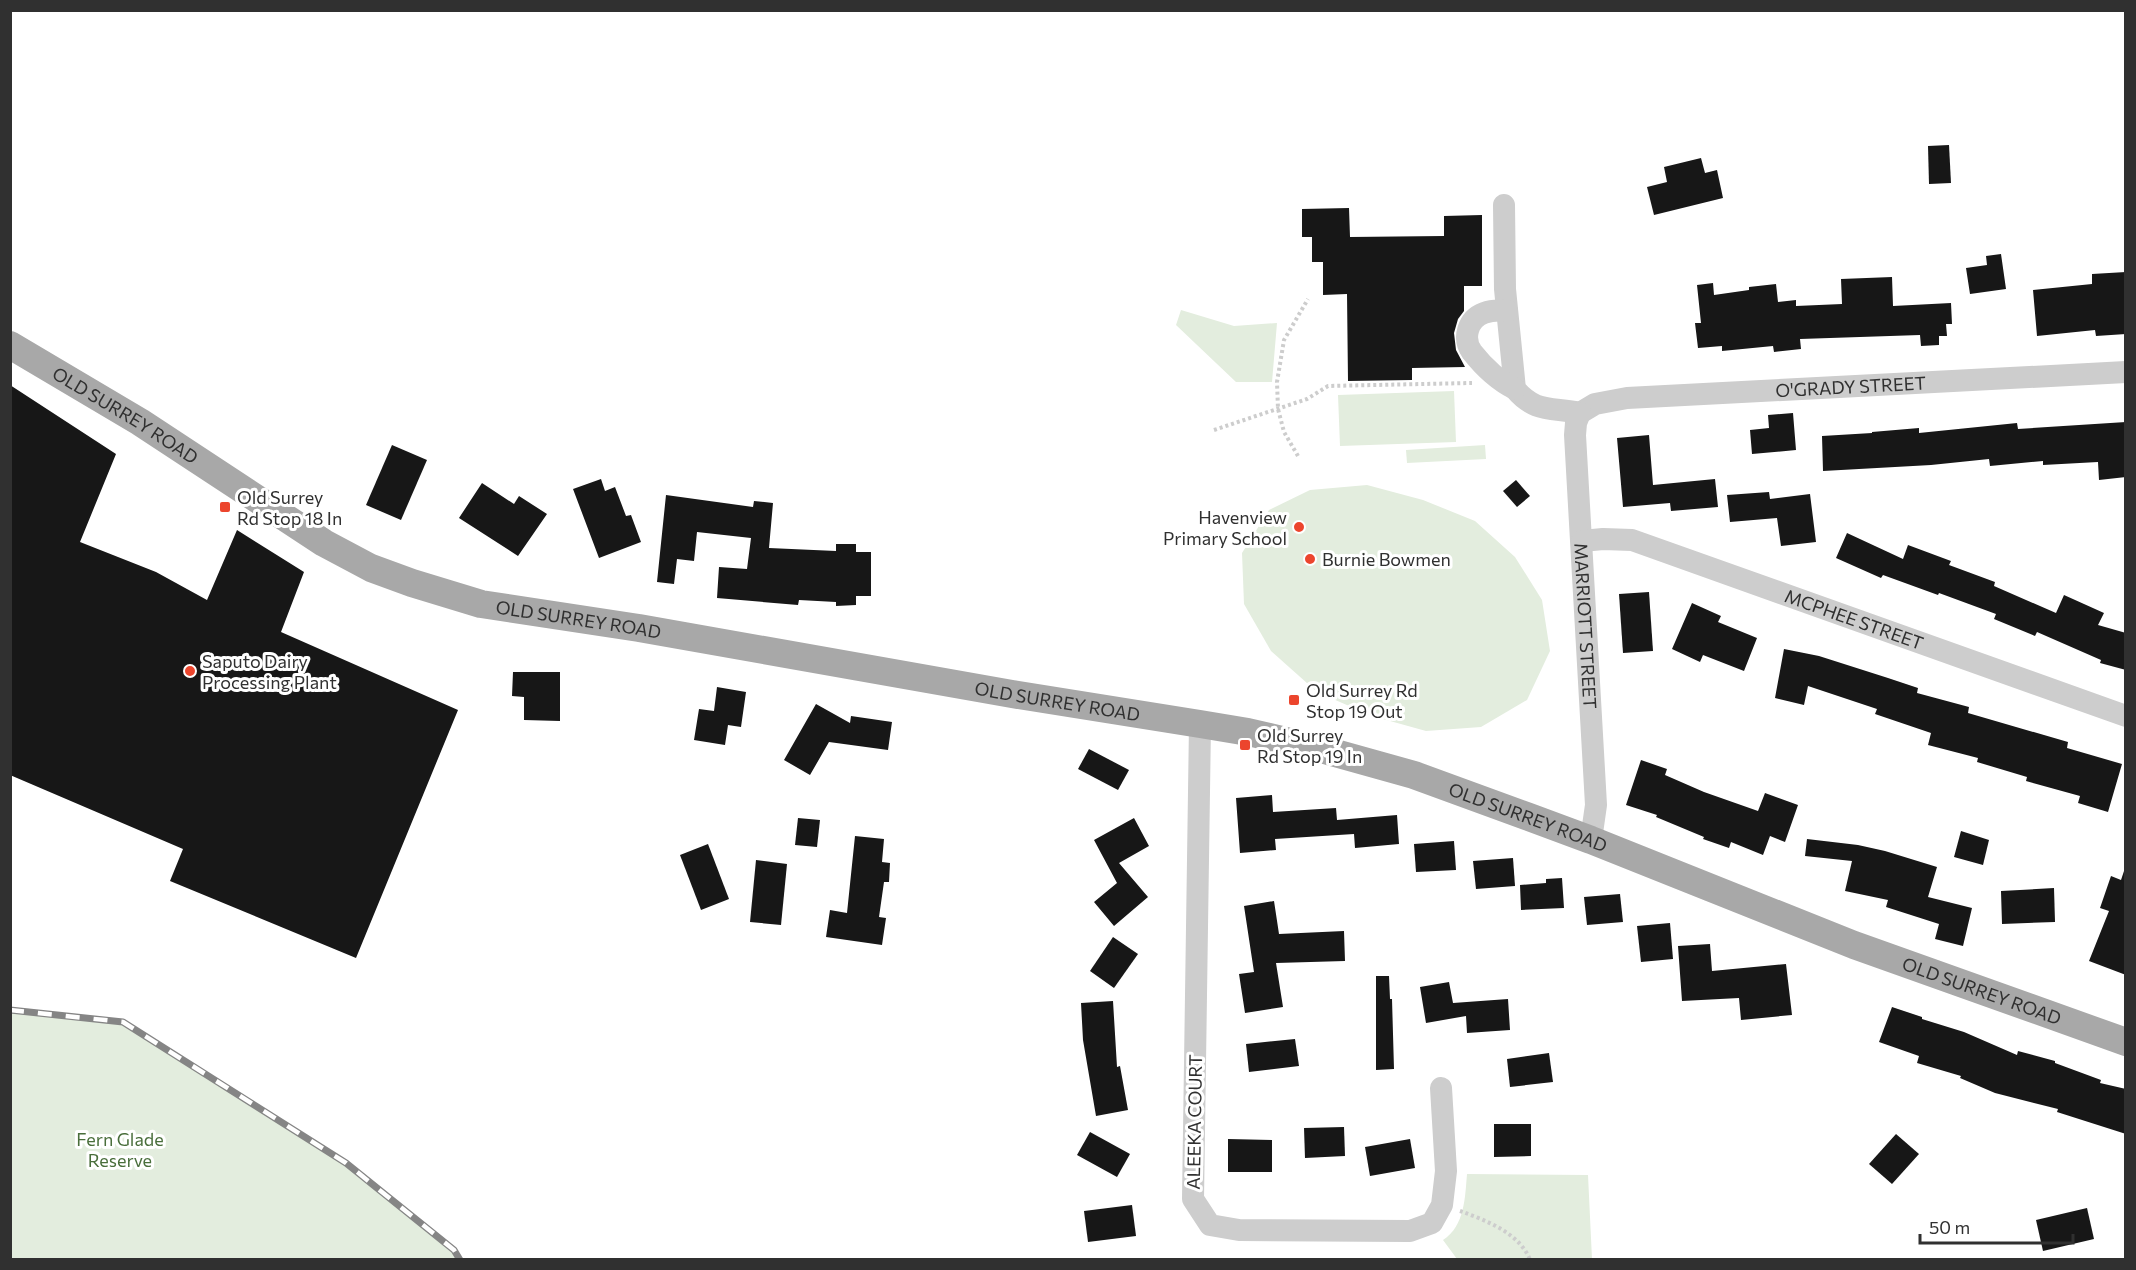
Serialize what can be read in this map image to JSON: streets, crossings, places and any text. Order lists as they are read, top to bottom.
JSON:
{
  "streets": {
    "main road": ["OLD SURREY ROAD"],
    "street": [
      "O'GRADY STREET",
      "MCPHEE STREET",
      "MARRIOTT STREET",
      "ALEEKA COURT"
    ]
  },
  "crossings": [
    ["O'GRADY STREET", "MARRIOTT STREET"],
    ["OLD SURREY ROAD", "MARRIOTT STREET"],
    ["OLD SURREY ROAD", "ALEEKA COURT"],
    ["MCPHEE STREET", "MARRIOTT STREET"]
  ],
  "parks": ["Fern Glade Reserve"],
  "places": {
    "transit": ["Old Surrey Rd Stop 18 In", "Old Surrey Rd Stop 19 Out", "Old Surrey Rd Stop 19 In"],
    "other": ["Havenview Primary School", "Burnie Bowmen", "Saputo Dairy Processing Plant"]
  },
  "scale_bar": "50 m"
}
